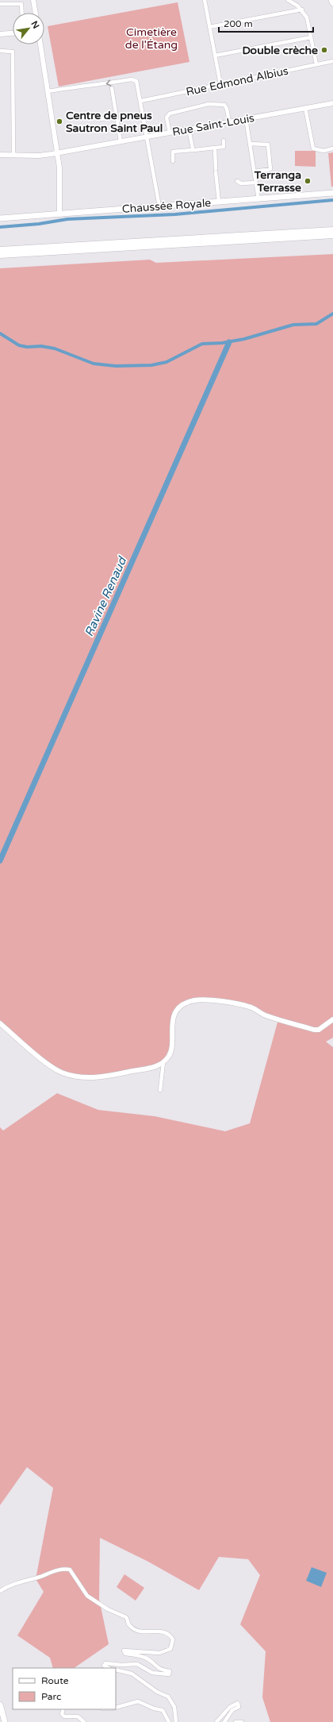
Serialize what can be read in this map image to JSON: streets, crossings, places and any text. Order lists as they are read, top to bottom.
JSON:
{
  "streets": {
    "main road": ["Chaussée Royale"],
    "street": ["Rue Edmond Albius", "Rue Saint-Louis"]
  },
  "water": ["Ravine Renaud"],
  "parks": ["Cimetière de l'Étang"],
  "places": ["Double crèche", "Centre de pneus Sautron Saint Paul", "Terranga Terrasse"],
  "legend": ["Route", "Parc"],
  "scale_bar": "200 m",
  "north": "top right"
}
